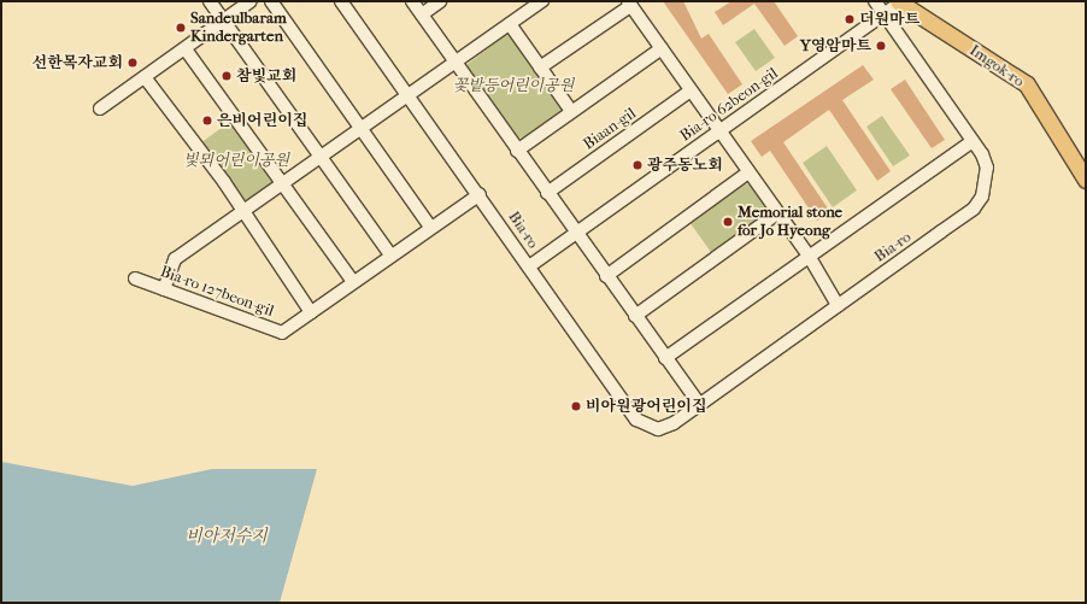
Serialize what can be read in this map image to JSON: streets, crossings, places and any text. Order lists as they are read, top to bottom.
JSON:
{
  "streets": {
    "main road": ["Imgok-ro"],
    "street": [
      "Bia-ro 62beon-gil",
      "Biaan-gil",
      "Bia-ro",
      "Bia-ro 127beon-gil"
    ]
  },
  "crossings": [
    ["Imgok-ro", "Bia-ro 62beon-gil"],
    ["Bia-ro 62beon-gil", "Bia-ro"],
    ["Bia-ro", "Bia-ro 127beon-gil"]
  ],
  "water": ["비아저수지"],
  "parks": ["꽃밭등어린이공원", "빛뫼어린이공원"],
  "places": [
    "더원마트",
    "Sandeulbaram Kindergarten",
    "Y영암마트",
    "선한목자교회",
    "참빛교회",
    "은비어린이집",
    "광주동노회",
    "Memorial stone for Jo Hyeong",
    "비아원광어린이집"
  ]
}
